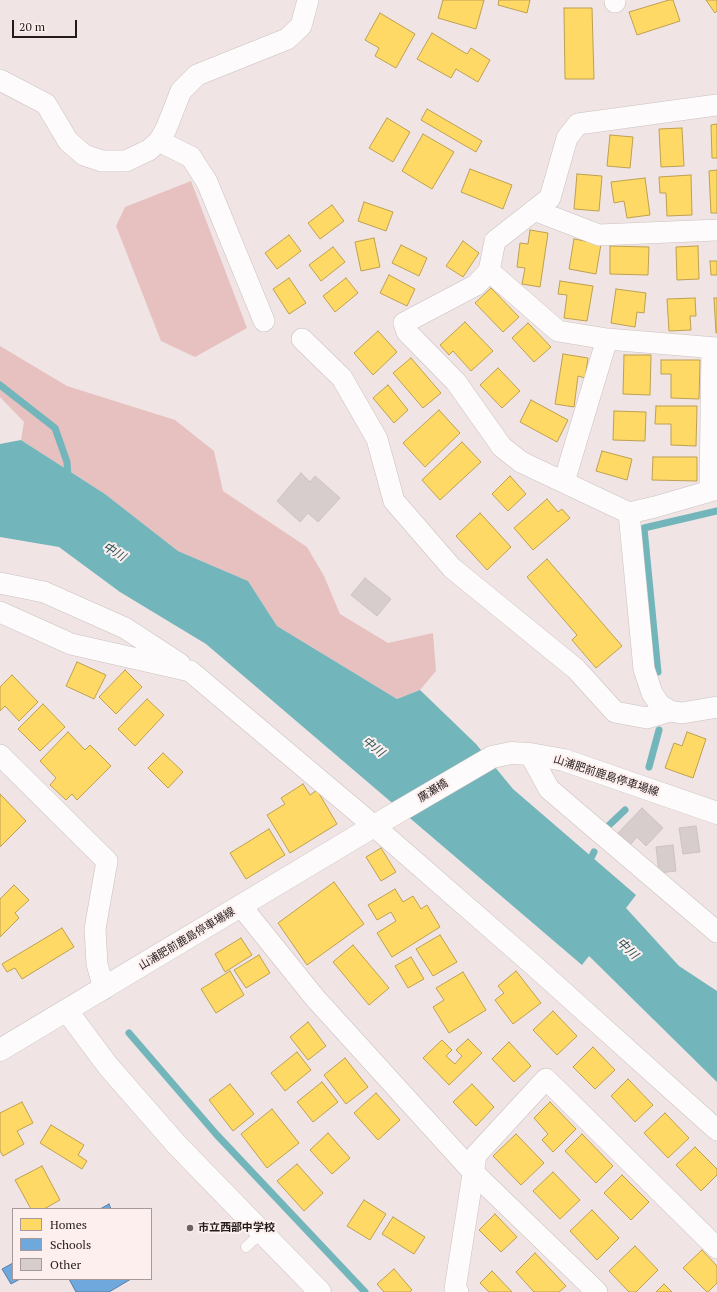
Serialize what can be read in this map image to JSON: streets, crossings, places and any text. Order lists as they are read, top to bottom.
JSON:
{
  "streets": {
    "main road": ["山浦肥前鹿島停車場線", "廣瀬橋"]
  },
  "crossings": [
    ["山浦肥前鹿島停車場線", "廣瀬橋"]
  ],
  "water": ["中川"],
  "places": ["市立西部中学校"],
  "legend": ["Homes", "Schools", "Other"],
  "scale_bar": "20 m"
}
